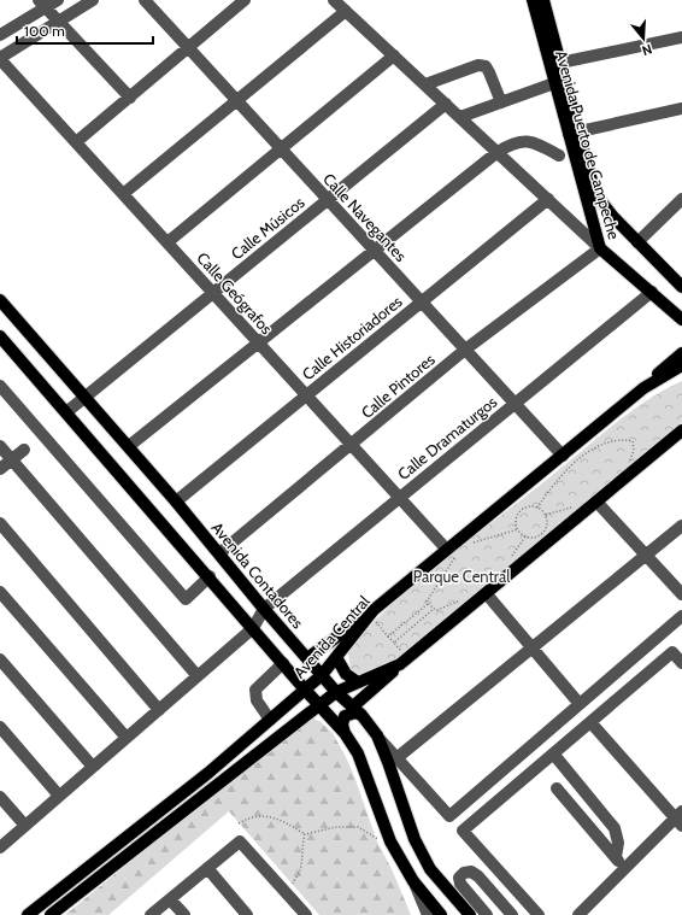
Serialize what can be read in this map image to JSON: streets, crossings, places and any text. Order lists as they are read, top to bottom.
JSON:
{
  "streets": {
    "main road": ["Avenida Puerto de Campeche", "Avenida Contadores", "Avenida Central"],
    "street": [
      "Calle Navegantes",
      "Calle Músicos",
      "Calle Geógrafos",
      "Calle Historiadores",
      "Calle Pintores",
      "Calle Dramaturgos"
    ]
  },
  "crossings": [
    ["Avenida Puerto de Campeche", "Calle Pintores"],
    ["Avenida Puerto de Campeche", "Calle Dramaturgos"],
    ["Calle Navegantes", "Calle Músicos"],
    ["Calle Navegantes", "Calle Historiadores"],
    ["Calle Navegantes", "Calle Pintores"],
    ["Calle Navegantes", "Calle Dramaturgos"],
    ["Calle Navegantes", "Avenida Central"],
    ["Calle Músicos", "Calle Geógrafos"],
    ["Calle Músicos", "Avenida Contadores"],
    ["Calle Geógrafos", "Calle Historiadores"],
    ["Calle Geógrafos", "Calle Pintores"],
    ["Calle Geógrafos", "Calle Dramaturgos"],
    ["Calle Geógrafos", "Avenida Central"],
    ["Calle Historiadores", "Avenida Contadores"],
    ["Calle Pintores", "Avenida Contadores"],
    ["Calle Dramaturgos", "Avenida Contadores"],
    ["Avenida Contadores", "Avenida Central"]
  ],
  "parks": ["Parque Central"],
  "scale_bar": "100 m",
  "north": "bottom"
}
